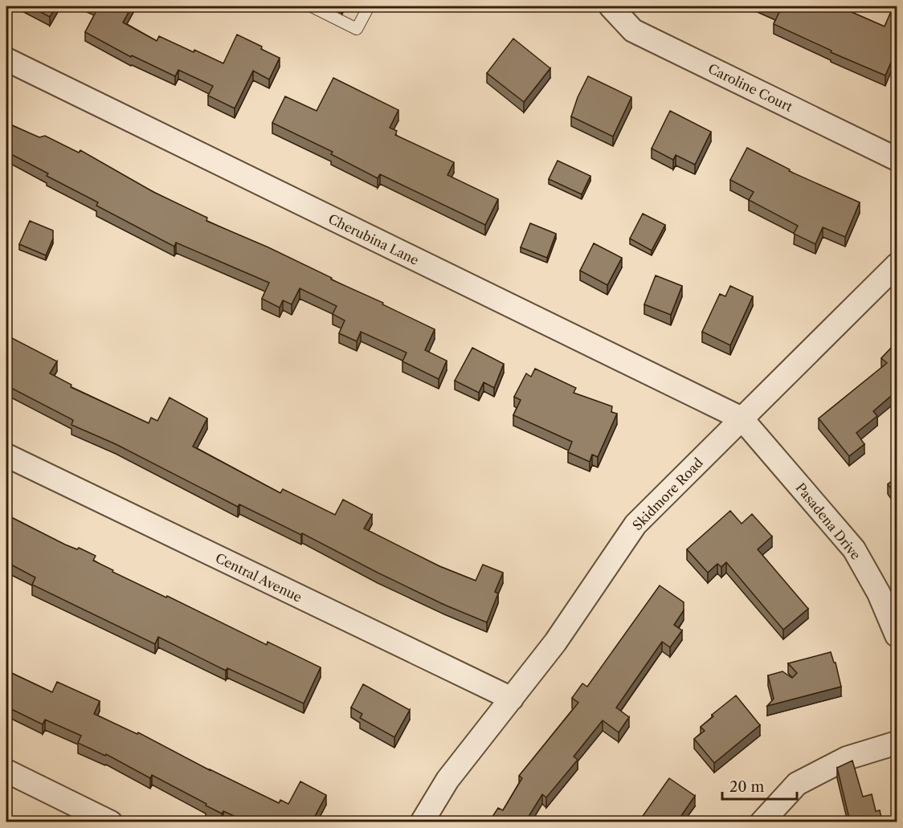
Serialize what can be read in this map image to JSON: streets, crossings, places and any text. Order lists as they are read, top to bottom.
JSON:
{
  "streets": {
    "street": [
      "Caroline Court",
      "Cherubina Lane",
      "Skidmore Road",
      "Pasadena Drive",
      "Central Avenue"
    ]
  },
  "crossings": [
    ["Cherubina Lane", "Skidmore Road"],
    ["Cherubina Lane", "Pasadena Drive"],
    ["Skidmore Road", "Pasadena Drive"],
    ["Skidmore Road", "Central Avenue"]
  ],
  "scale_bar": "20 m"
}
